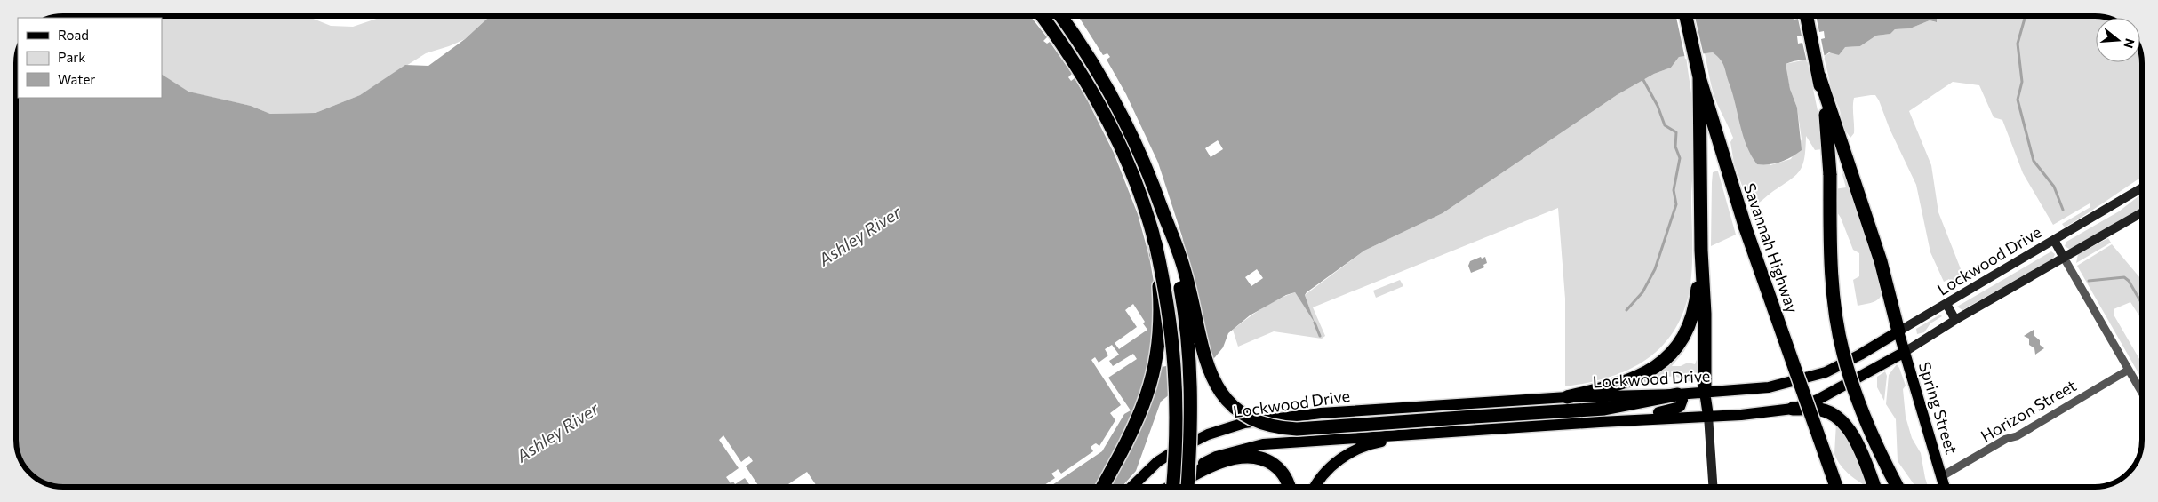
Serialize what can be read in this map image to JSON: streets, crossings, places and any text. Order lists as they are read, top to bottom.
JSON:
{
  "streets": {
    "highway": ["Savannah Highway"],
    "main road": ["Lockwood Drive", "Spring Street"],
    "street": ["Horizon Street"]
  },
  "crossings": [
    ["Lockwood Drive", "Spring Street"],
    ["Spring Street", "Horizon Street"]
  ],
  "water": ["Ashley River"],
  "legend": ["Road", "Park", "Water"],
  "north": "right"
}
